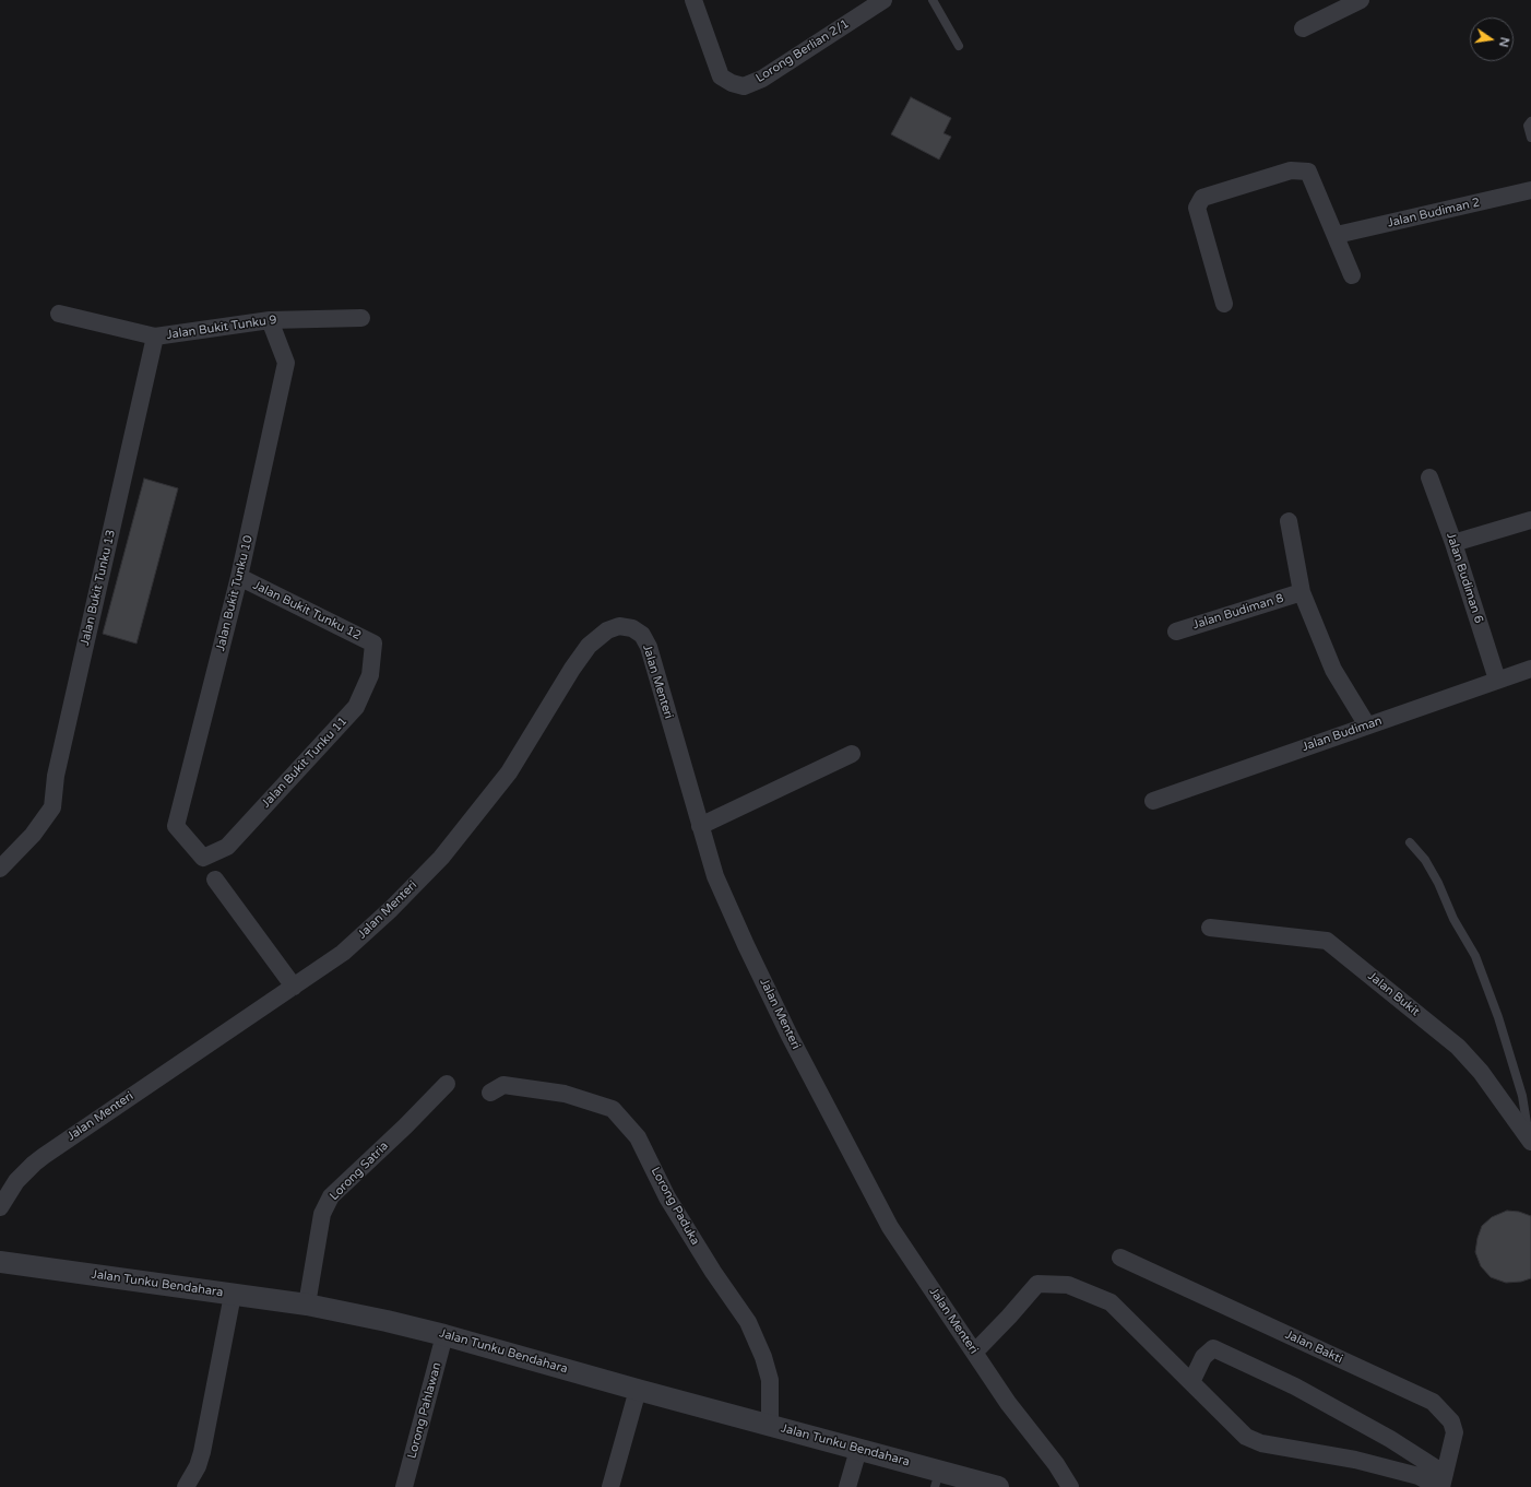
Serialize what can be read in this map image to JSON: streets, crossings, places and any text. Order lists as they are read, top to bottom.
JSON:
{
  "streets": {
    "street": [
      "Lorong Berlian 2/1",
      "Jalan Budiman 2",
      "Jalan Bukit Tunku 9",
      "Jalan Budiman 6",
      "Jalan Bukit Tunku 13",
      "Jalan Bukit Tunku 10",
      "Jalan Bukit Tunku 12",
      "Jalan Budiman 8",
      "Jalan Menteri",
      "Jalan Budiman",
      "Jalan Bukit Tunku 11",
      "Jalan Bukit",
      "Lorong Satria",
      "Lorong Paduka",
      "Jalan Tunku Bendahara",
      "Jalan Bakti",
      "Lorong Pahlawan"
    ]
  },
  "crossings": [
    ["Jalan Bukit Tunku 9", "Jalan Bukit Tunku 13"],
    ["Jalan Bukit Tunku 9", "Jalan Bukit Tunku 10"],
    ["Jalan Budiman 6", "Jalan Budiman"],
    ["Jalan Bukit Tunku 10", "Jalan Bukit Tunku 12"],
    ["Jalan Bukit Tunku 10", "Jalan Bukit Tunku 11"],
    ["Jalan Bukit Tunku 12", "Jalan Bukit Tunku 11"],
    ["Lorong Satria", "Jalan Tunku Bendahara"],
    ["Lorong Paduka", "Jalan Tunku Bendahara"],
    ["Jalan Tunku Bendahara", "Lorong Pahlawan"]
  ],
  "north": "right"
}
